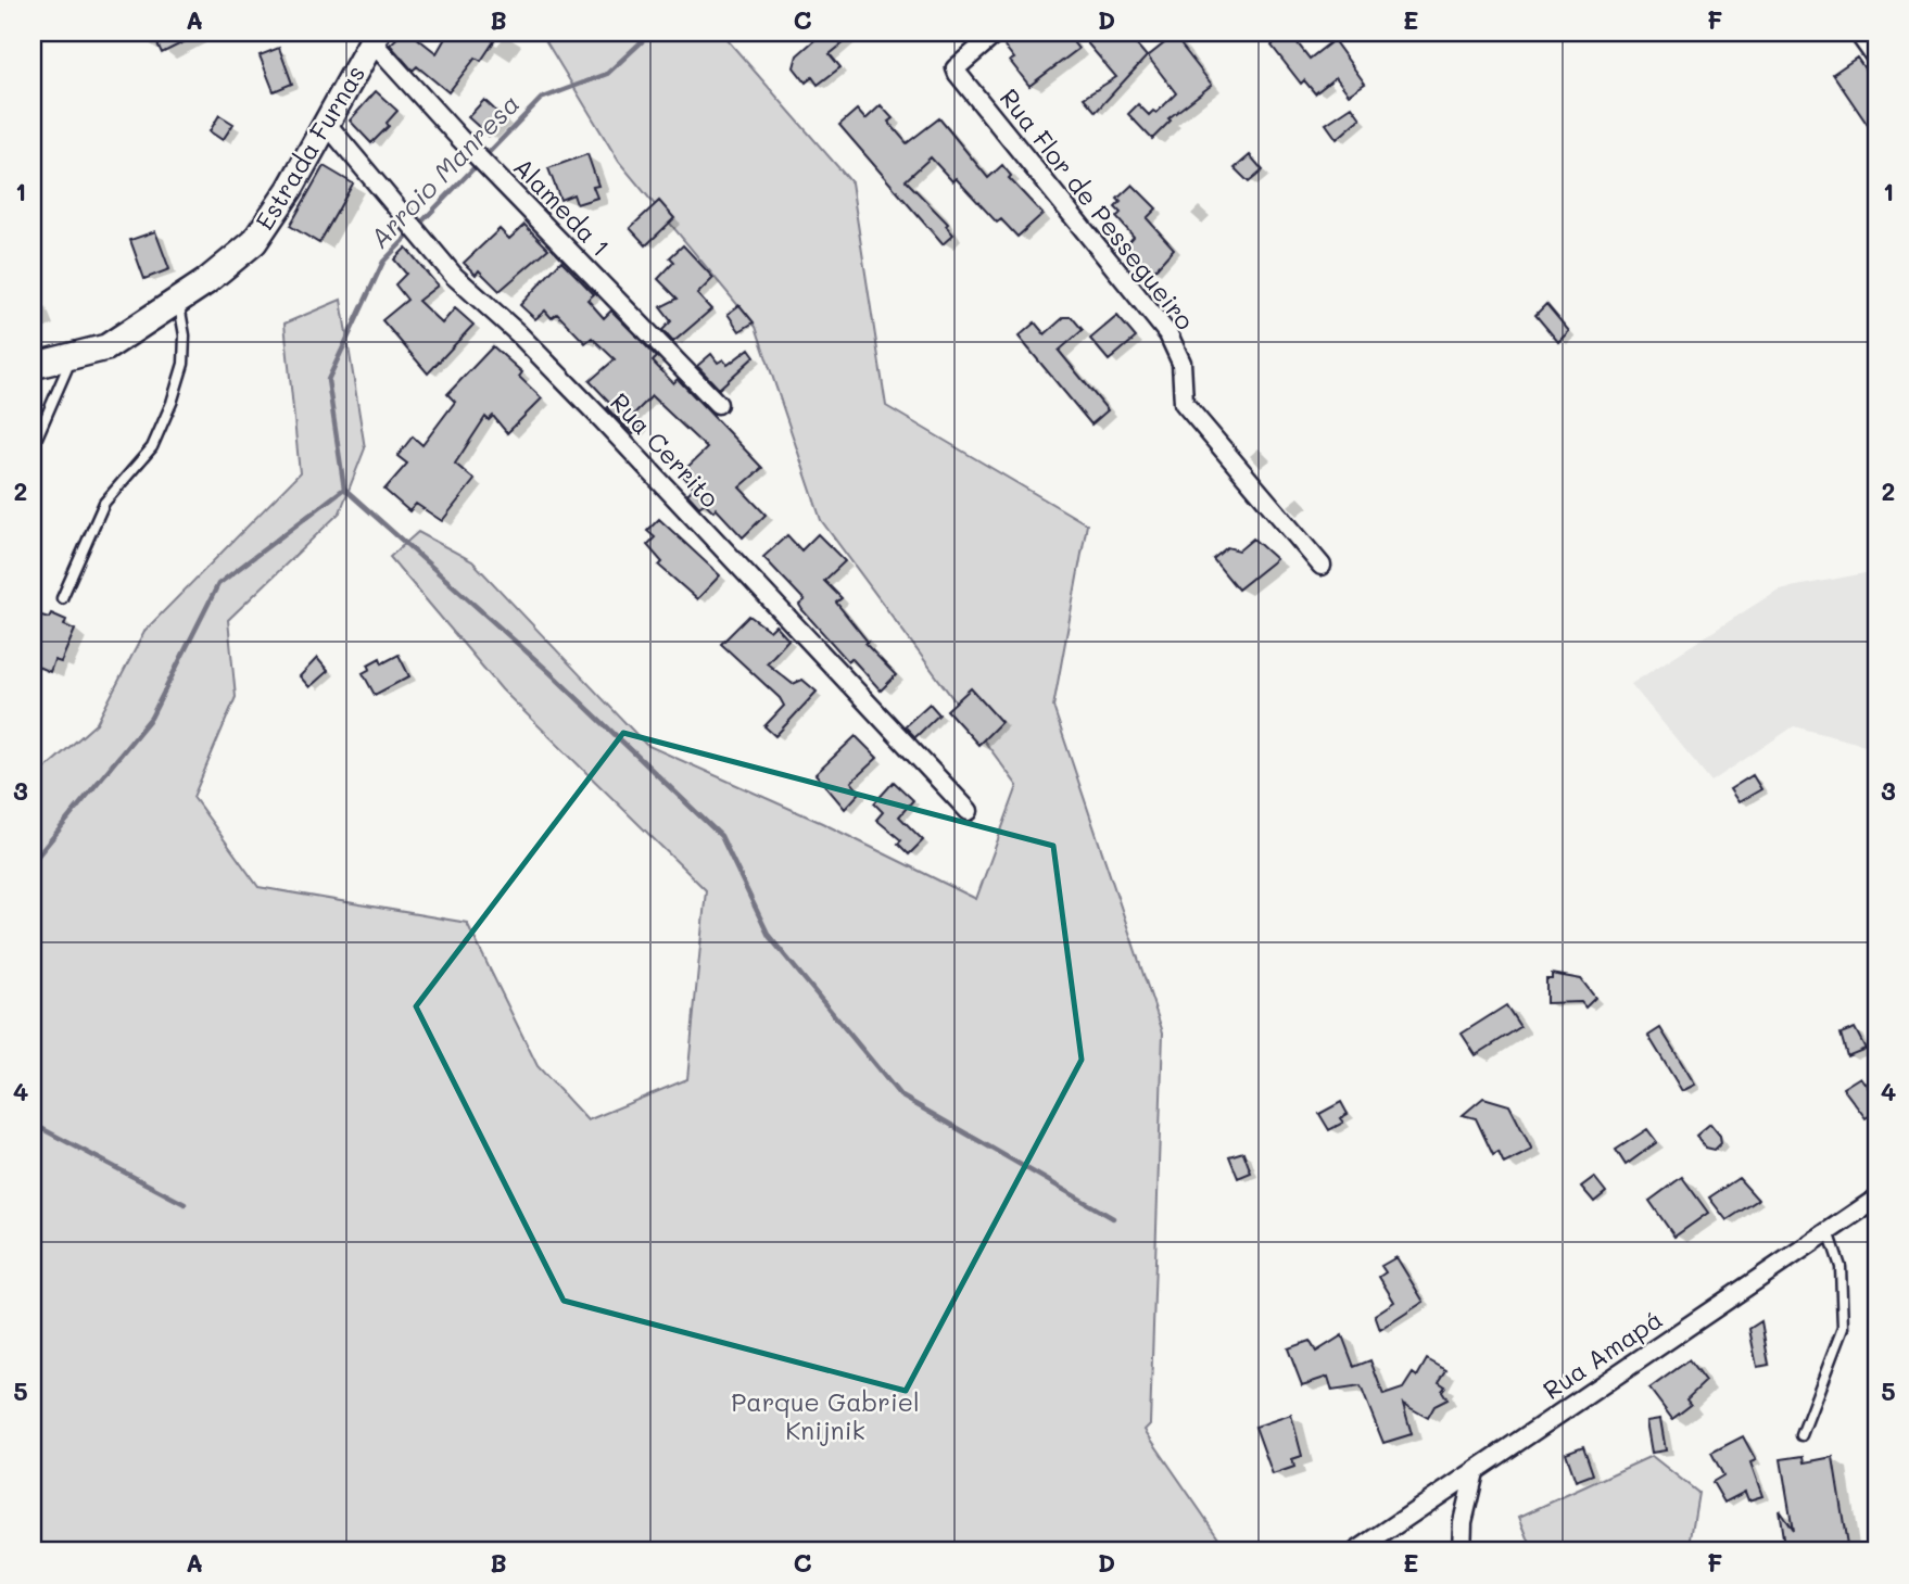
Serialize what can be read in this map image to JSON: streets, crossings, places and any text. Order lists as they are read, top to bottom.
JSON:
{
  "streets": {
    "street": [
      "Estrada Furnas",
      "Alameda 1",
      "Rua Flor de Pessegueiro",
      "Rua Cerrito",
      "Rua Amapá"
    ]
  },
  "crossings": [
    ["Estrada Furnas", "Alameda 1"],
    ["Estrada Furnas", "Rua Cerrito"]
  ],
  "water": ["Arroio Manresa"],
  "parks": ["Parque Gabriel Knijnik"],
  "grid": {
    "columns": [
      "A",
      "B",
      "C",
      "D",
      "E",
      "F"
    ],
    "rows": [
      "1",
      "2",
      "3",
      "4",
      "5"
    ]
  }
}
